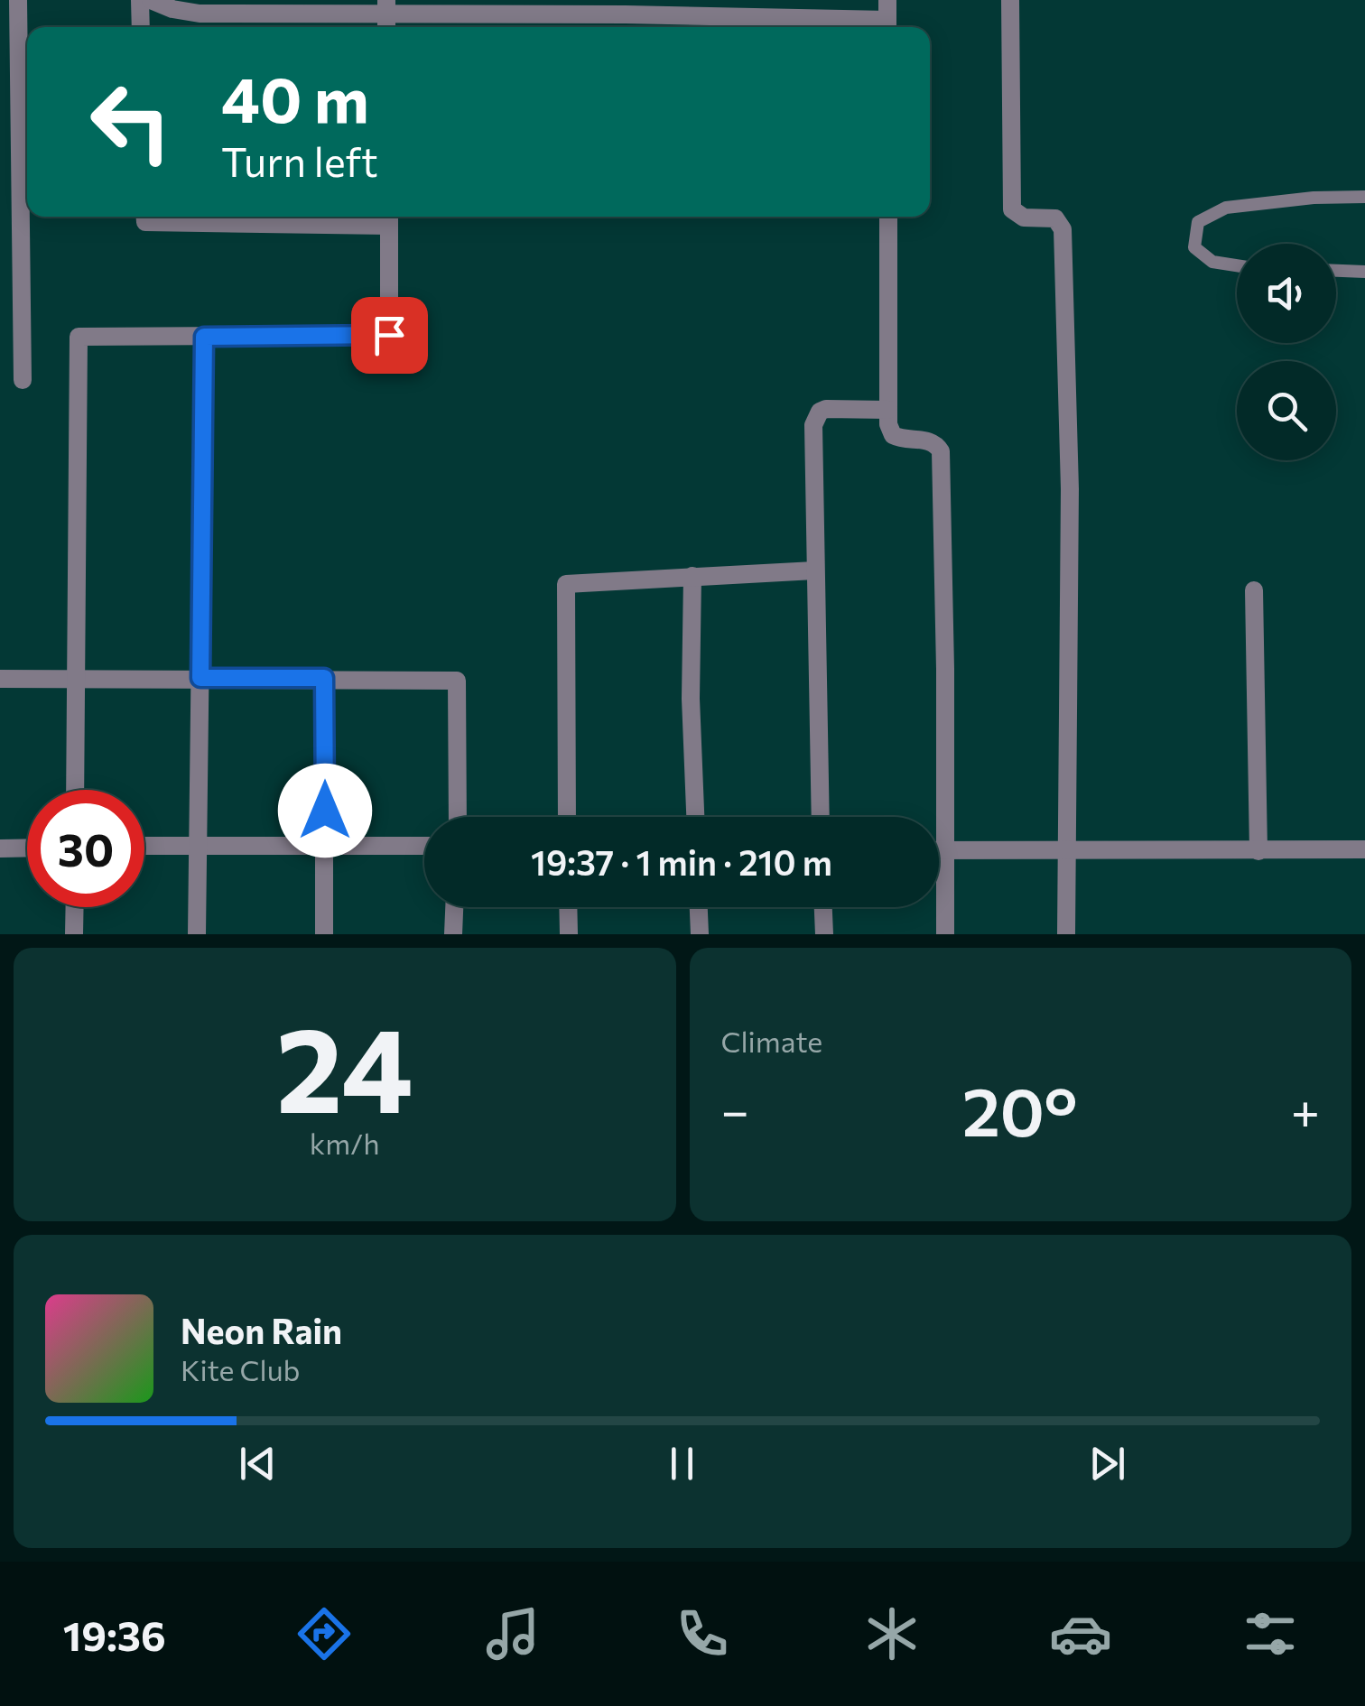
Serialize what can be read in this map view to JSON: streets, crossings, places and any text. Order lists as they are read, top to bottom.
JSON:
{
  "page": {
    "turn": ["40 m", "Turn left"],
    "limit": "30",
    "trip": "19:37 · 1 min · 210 m",
    "tile": [
      ["24", "km/h"],
      "Climate"
    ],
    "heat": ["−", "20°", "+"],
    "song": ["Neon Rain", "Kite Club"],
    "tabs": "19:36"
  }
}
